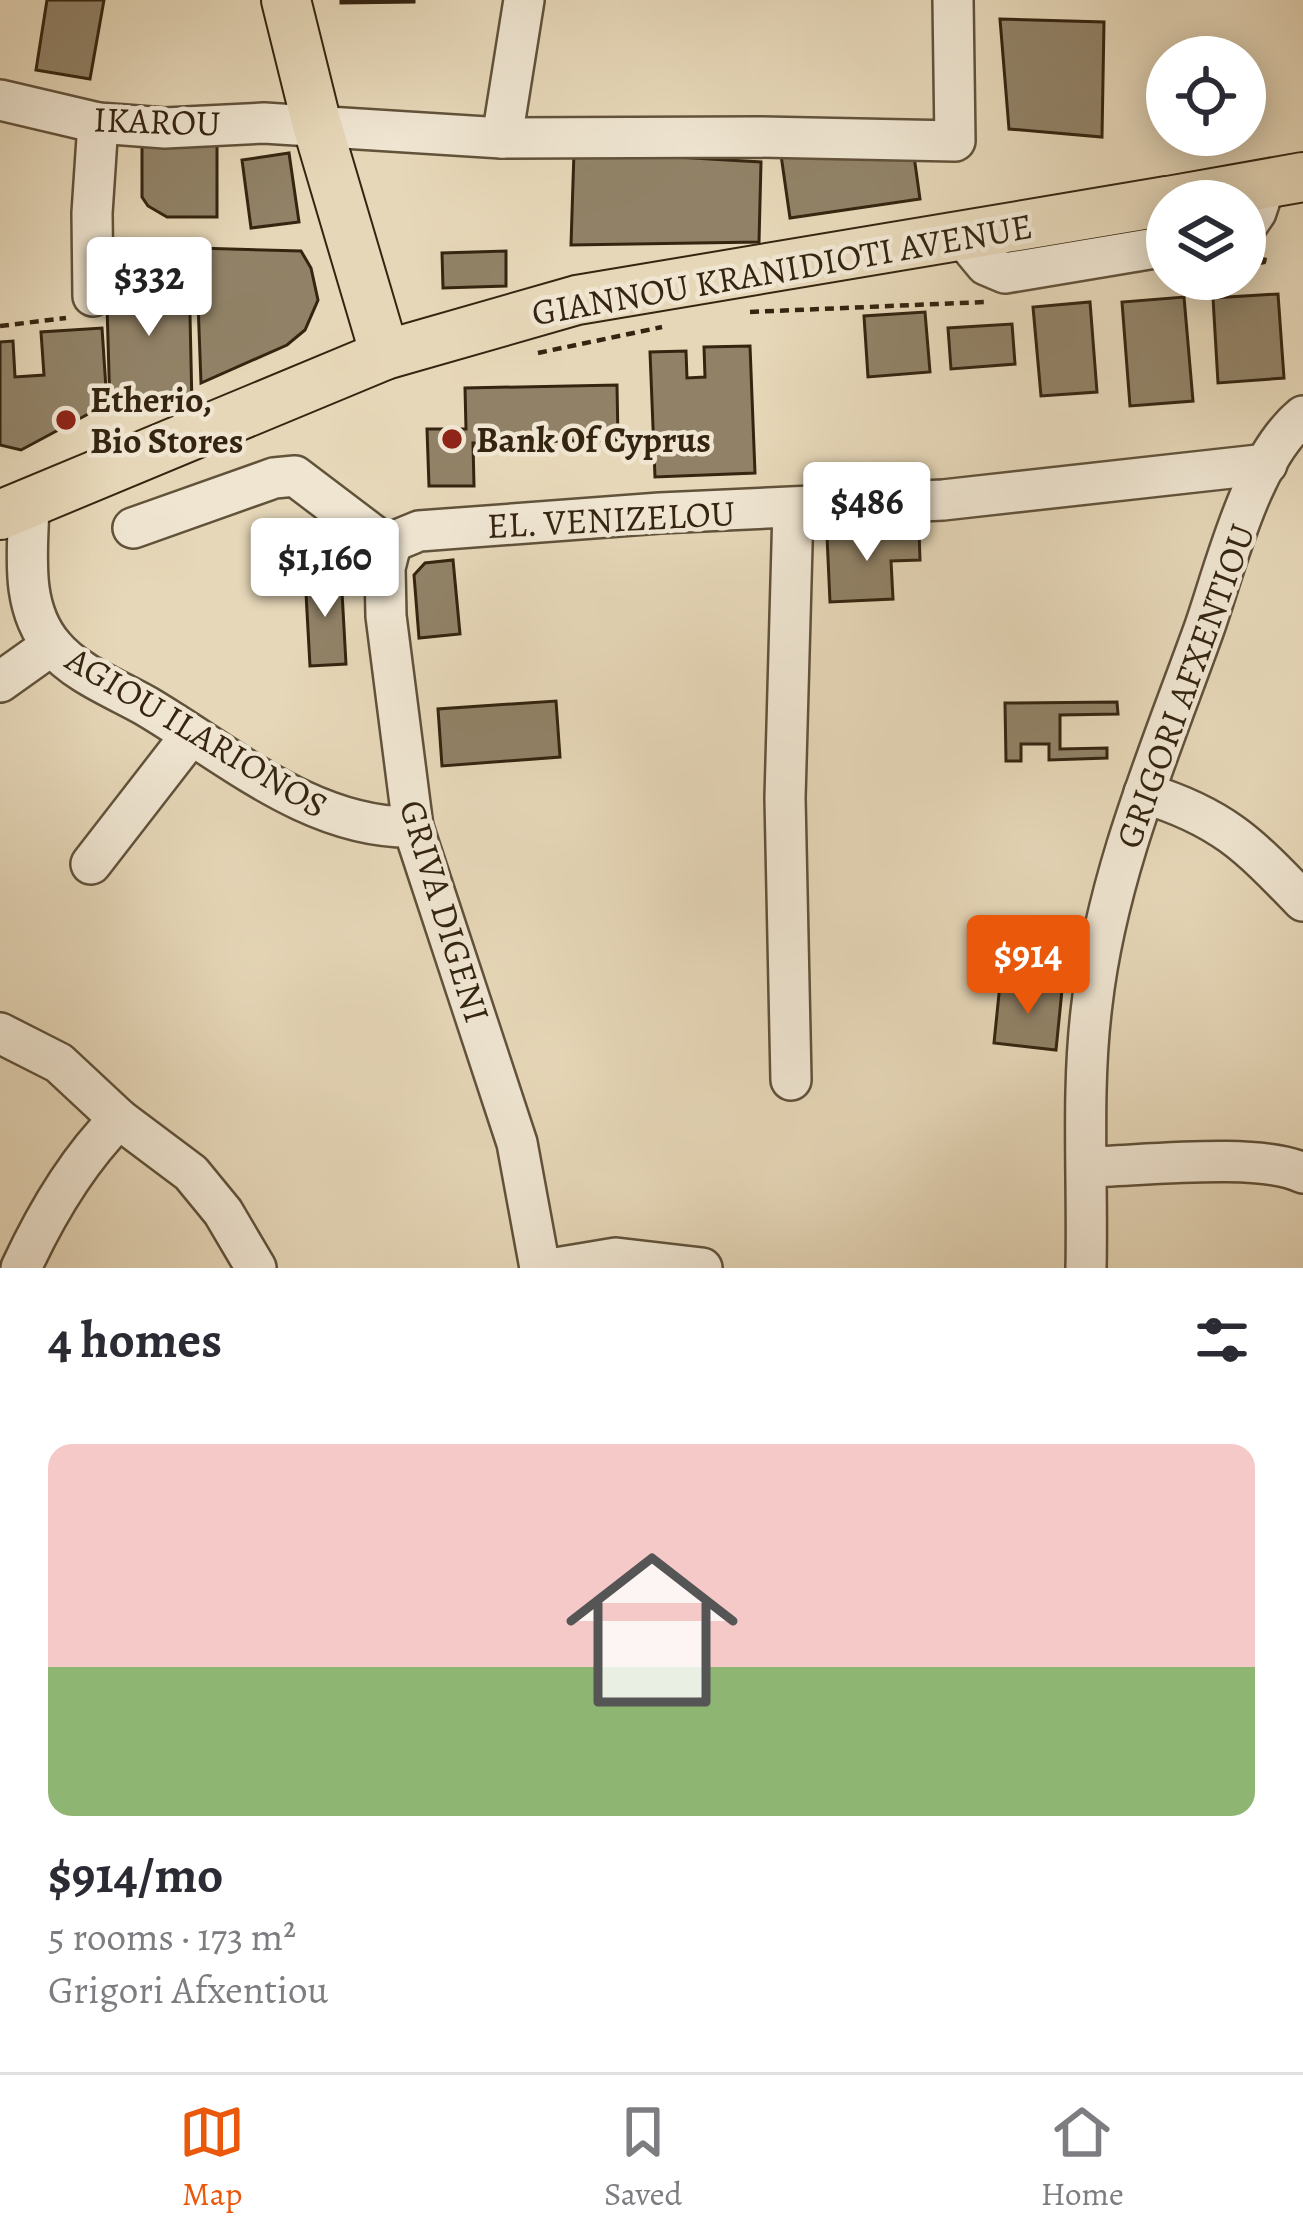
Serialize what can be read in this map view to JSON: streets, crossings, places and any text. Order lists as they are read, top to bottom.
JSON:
{
  "streets": {
    "main road": ["GIANNOU KRANIDIOTI AVENUE"],
    "street": [
      "IKAROU",
      "EL. VENIZELOU",
      "GRIGORI AFXENTIOU",
      "AGIOU ILARIONOS",
      "GRIVA DIGENI"
    ]
  },
  "crossings": [
    ["GIANNOU KRANIDIOTI AVENUE", "AGIOU ILARIONOS"],
    ["EL. VENIZELOU", "GRIGORI AFXENTIOU"],
    ["EL. VENIZELOU", "GRIVA DIGENI"],
    ["AGIOU ILARIONOS", "GRIVA DIGENI"]
  ],
  "places": ["Etherio, Bio Stores", "Bank Of Cyprus"],
  "page": {
    "price": [
      "$332",
      "$486",
      "$1,160",
      "$914"
    ],
    "heading": "4 homes",
    "list": [
      {
        "name": "$914/mo",
        "note": "5 rooms · 173 m² · Grigori Afxentiou"
      }
    ],
    "tabs": ["Map", "Saved", "Home"]
  }
}
